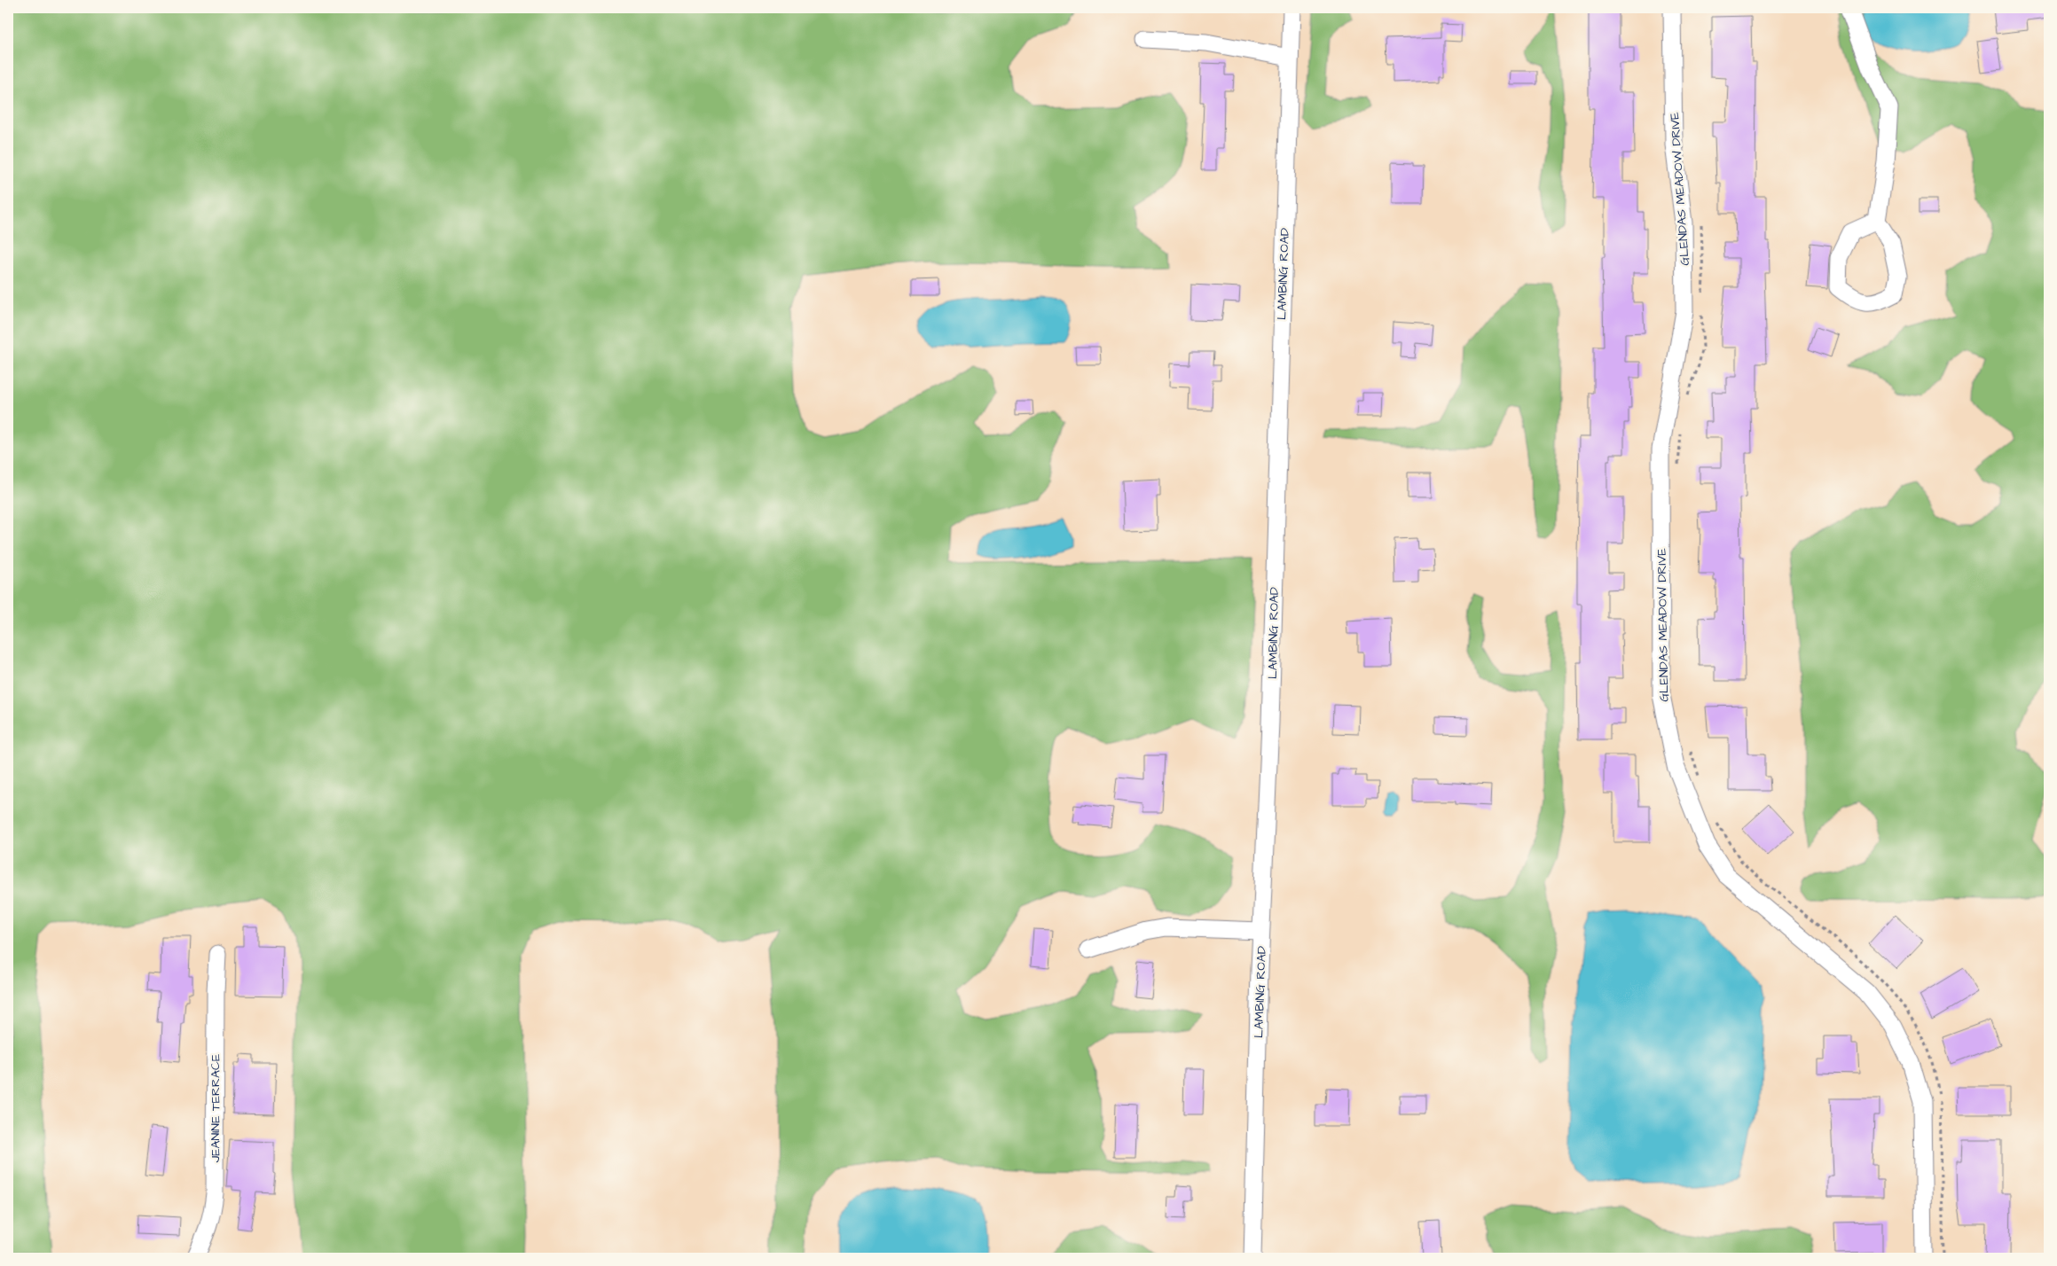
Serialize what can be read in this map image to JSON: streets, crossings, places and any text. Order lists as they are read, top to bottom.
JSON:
{
  "streets": {
    "street": ["GLENDAS MEADOW DRIVE", "LAMBING ROAD", "JEANINE TERRACE"]
  }
}
